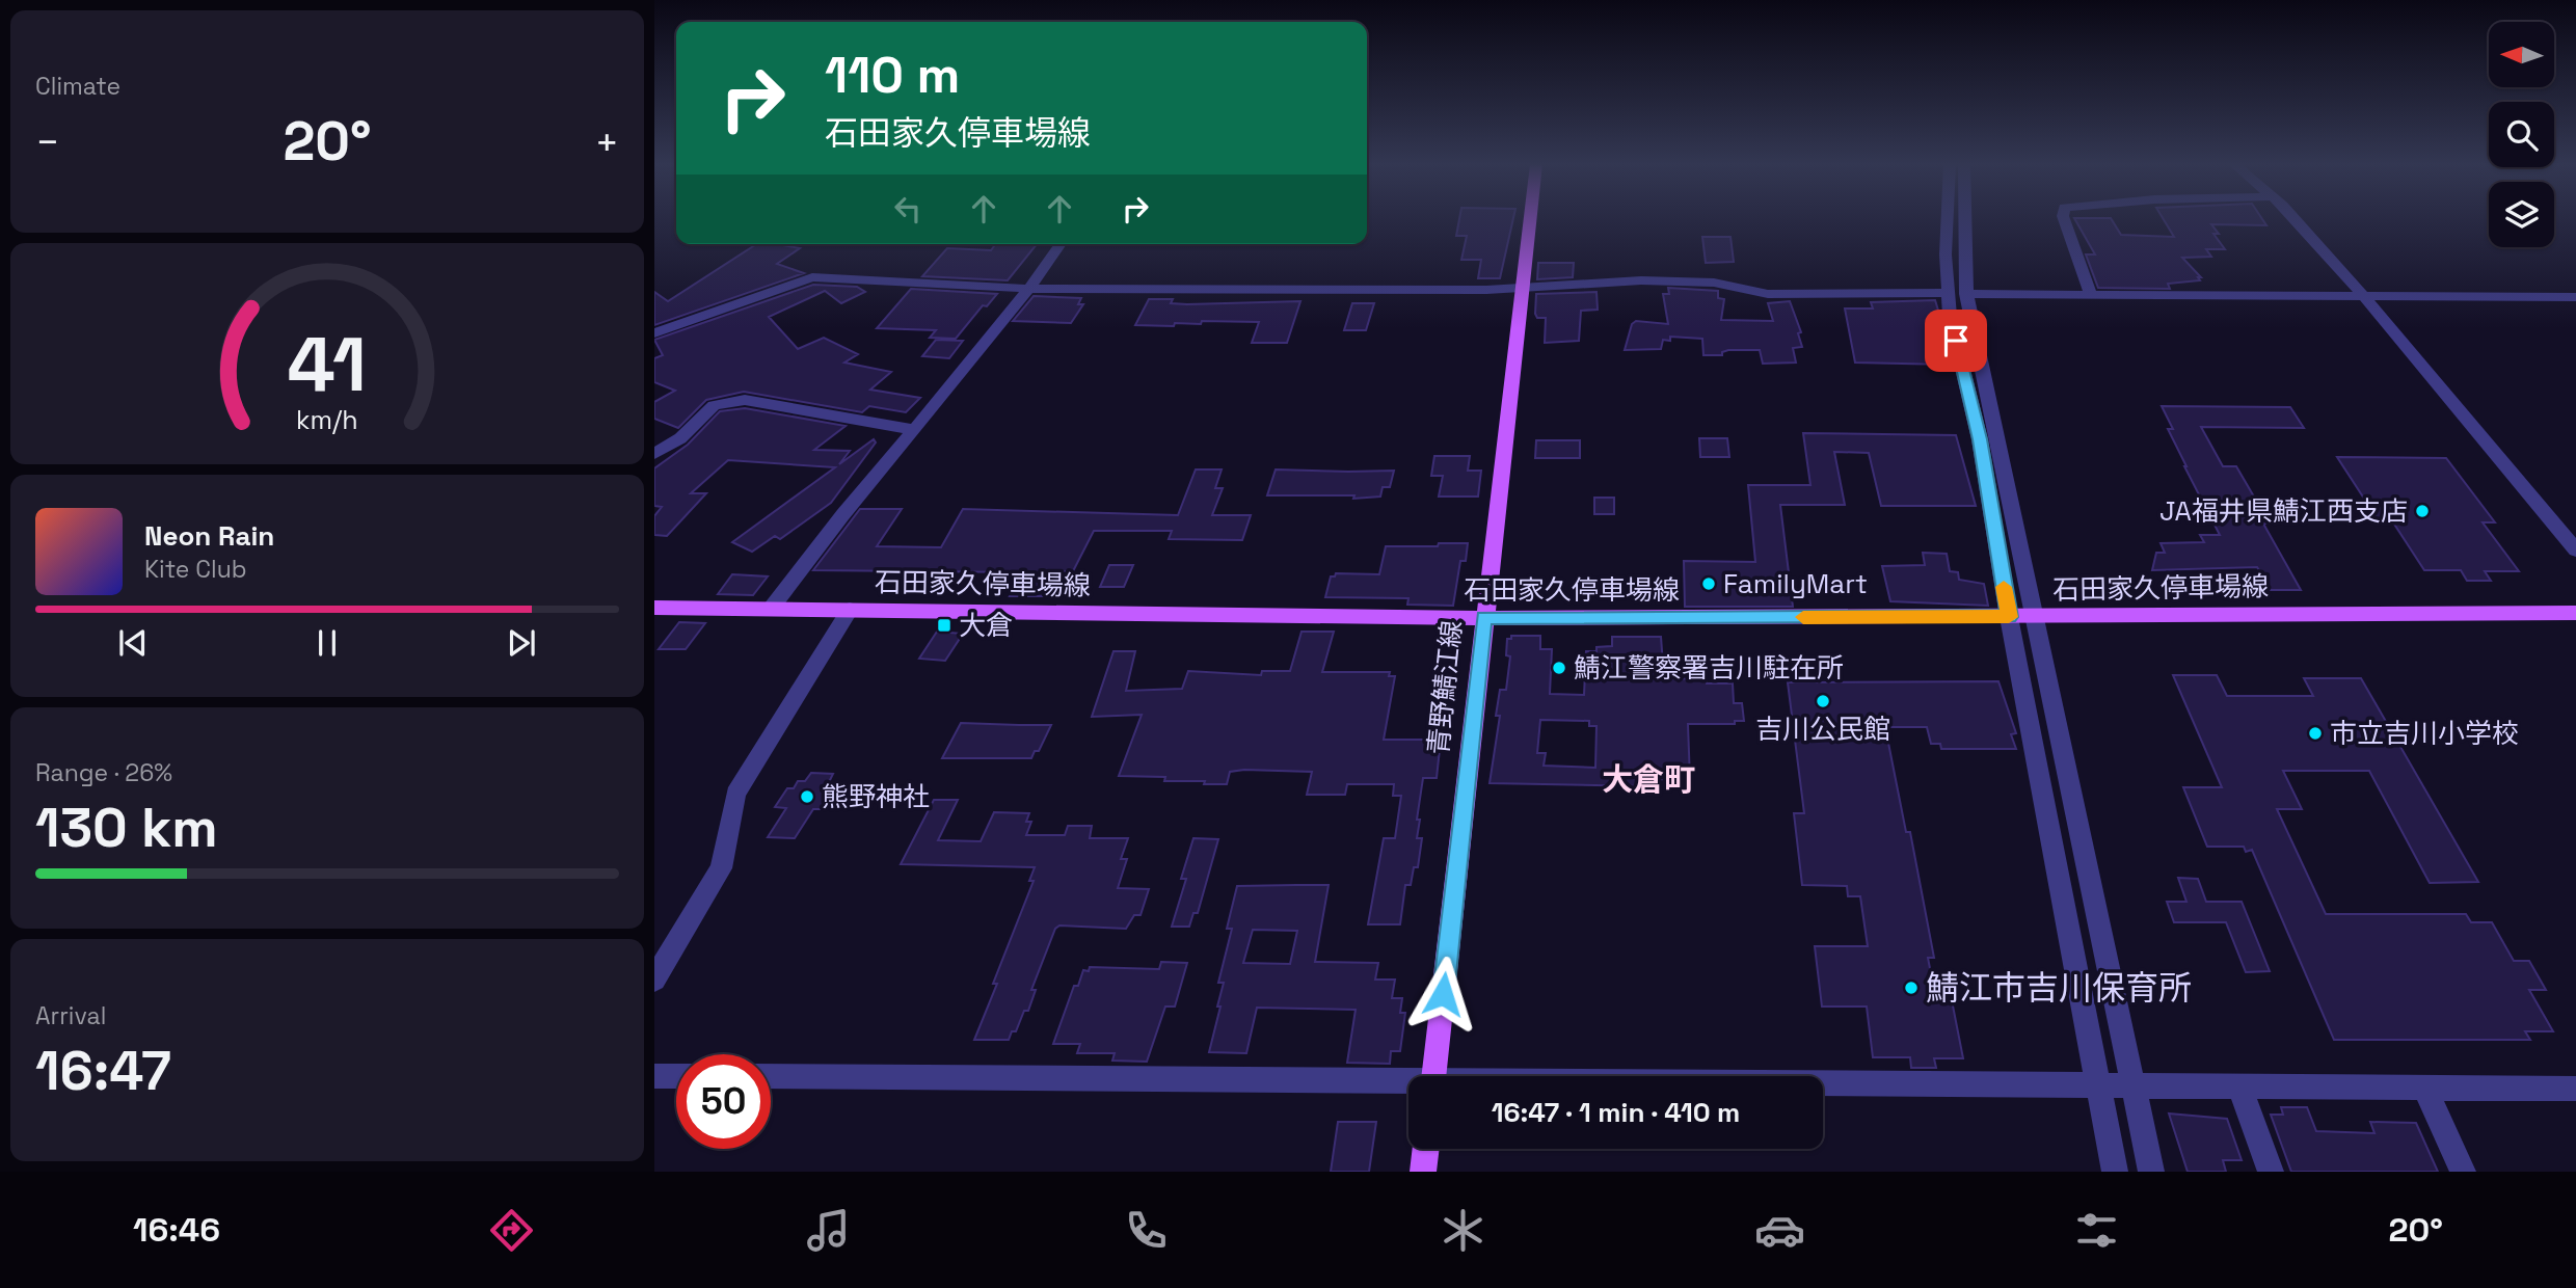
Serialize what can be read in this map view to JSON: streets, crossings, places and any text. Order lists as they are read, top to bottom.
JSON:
{
  "streets": {
    "main road": ["石田家久停車場線", "青野鯖江線"]
  },
  "crossings": [
    ["石田家久停車場線", "青野鯖江線"]
  ],
  "districts": ["大倉町"],
  "places": {
    "other": [
      "JA福井県鯖江西支店",
      "FamilyMart",
      "鯖江警察署吉川駐在所",
      "吉川公民館",
      "市立吉川小学校",
      "熊野神社",
      "鯖江市吉川保育所"
    ],
    "transit": ["大倉"]
  },
  "north": "left",
  "page": {
    "tile": [
      "Climate",
      ["Range · 26%", "130 km"],
      ["Arrival", "16:47"]
    ],
    "turn": ["110 m", "石田家久停車場線"],
    "heat": ["−", "20°", "+"],
    "song": ["Neon Rain", "Kite Club"],
    "limit": "50",
    "trip": "16:47 · 1 min · 410 m",
    "tabs": ["16:46", "20°"],
    "gauge": ["41", "km/h"]
  }
}
